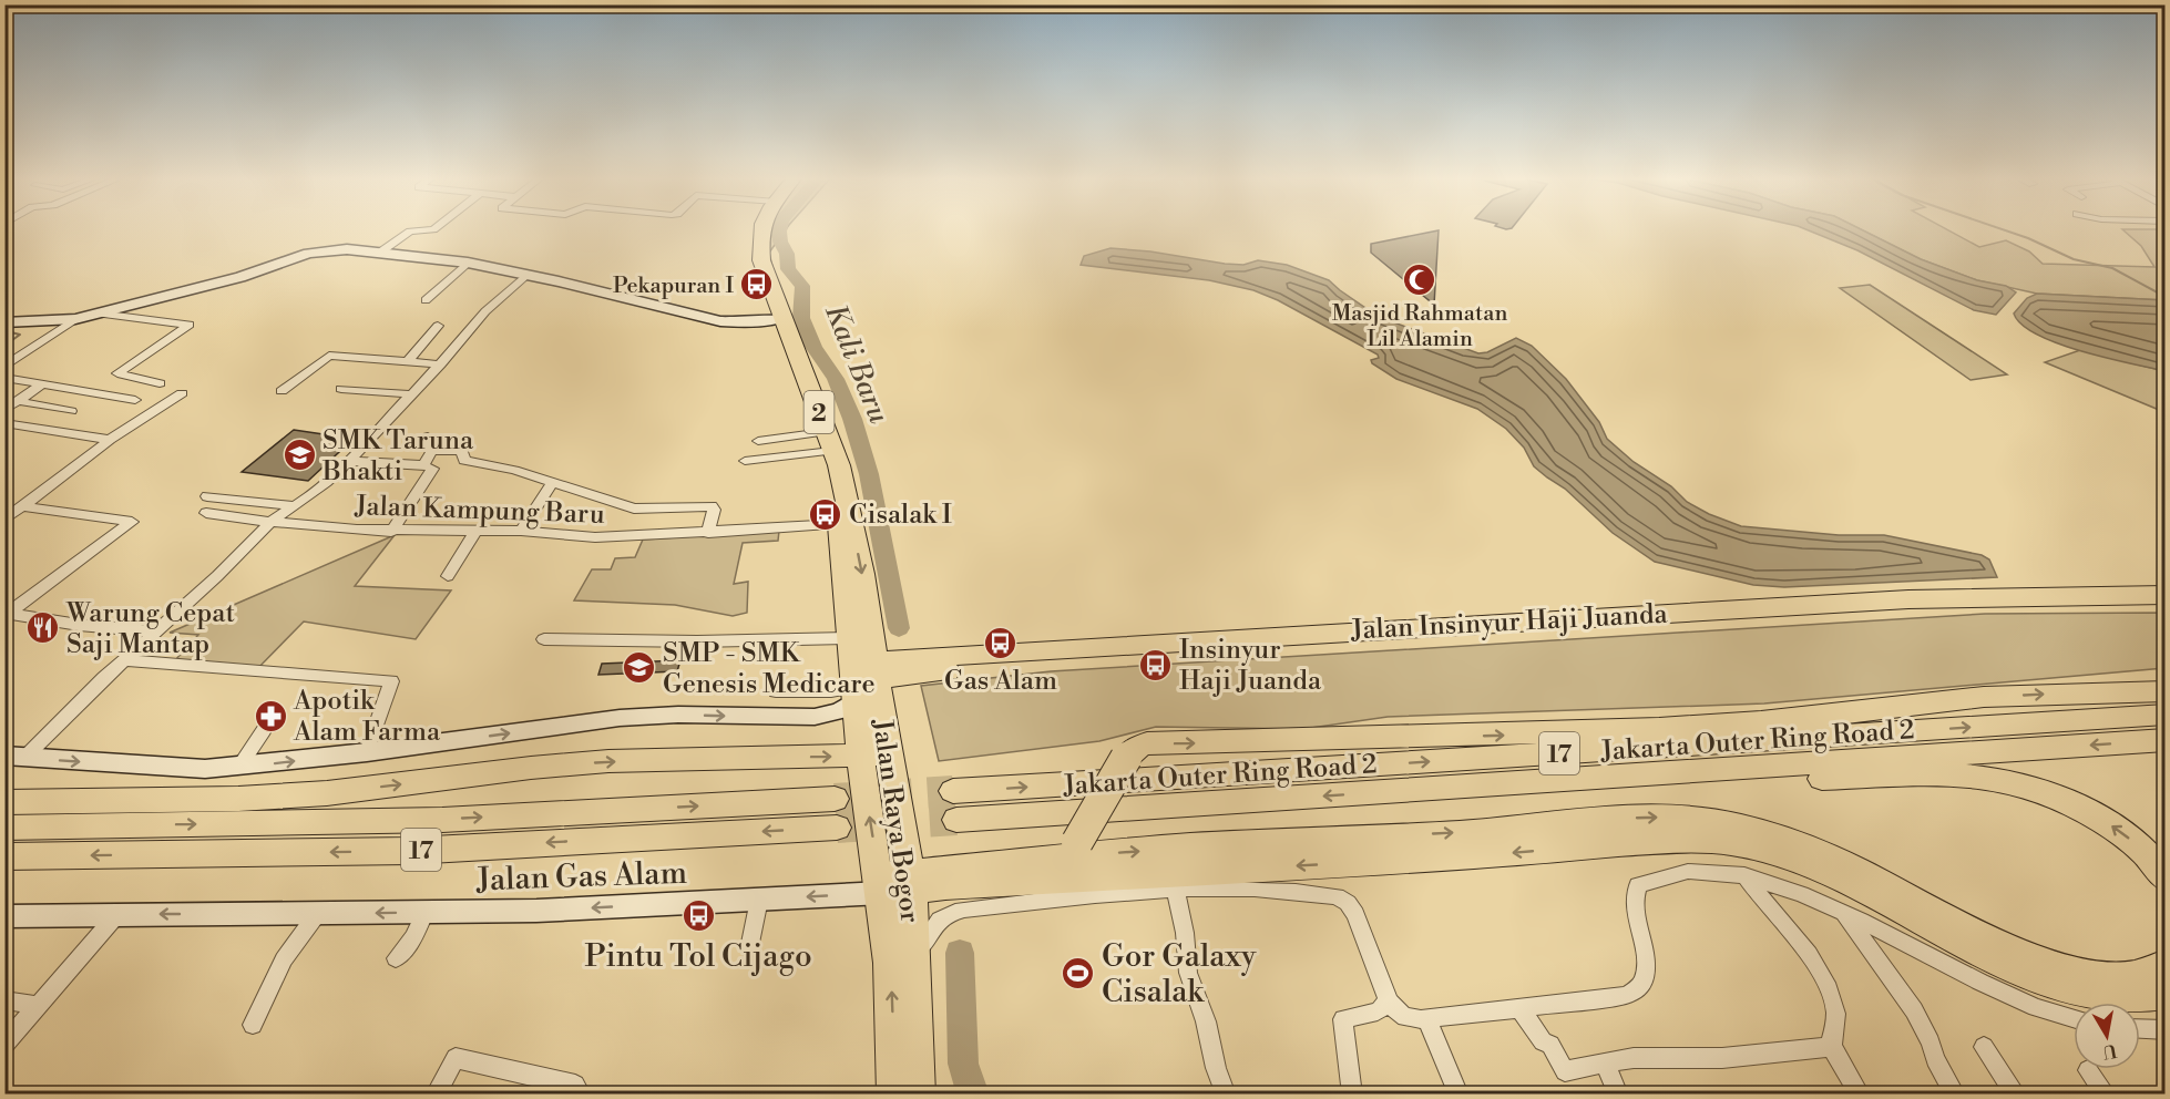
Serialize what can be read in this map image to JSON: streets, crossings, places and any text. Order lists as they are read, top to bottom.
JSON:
{
  "streets": {
    "highway": [
      "2",
      "Jalan Insinyur Haji Juanda",
      "Jakarta Outer Ring Road 2",
      "17",
      "Jalan Raya Bogor"
    ],
    "main road": ["Jalan Gas Alam"],
    "street": ["Jalan Kampung Baru"]
  },
  "crossings": [
    ["Jalan Kampung Baru", "Jalan Raya Bogor"],
    ["Jalan Insinyur Haji Juanda", "Jalan Raya Bogor"],
    ["Jalan Raya Bogor", "Jalan Gas Alam"]
  ],
  "water": ["Kali Baru"],
  "places": {
    "mosque": ["Masjid Rahmatan Lil Alamin"],
    "bus stop": [
      "Pekapuran I",
      "Cisalak I",
      "Gas Alam",
      "Insinyur Haji Juanda",
      "Pintu Tol Cijago"
    ],
    "school or university": ["SMK Taruna Bhakti", "SMP - SMK Genesis Medicare"],
    "restaurant": ["Warung Cepat Saji Mantap"],
    "pharmacy": ["Apotik Alam Farma"],
    "sports": ["Gor Galaxy Cisalak"]
  },
  "north": "bottom"
}
